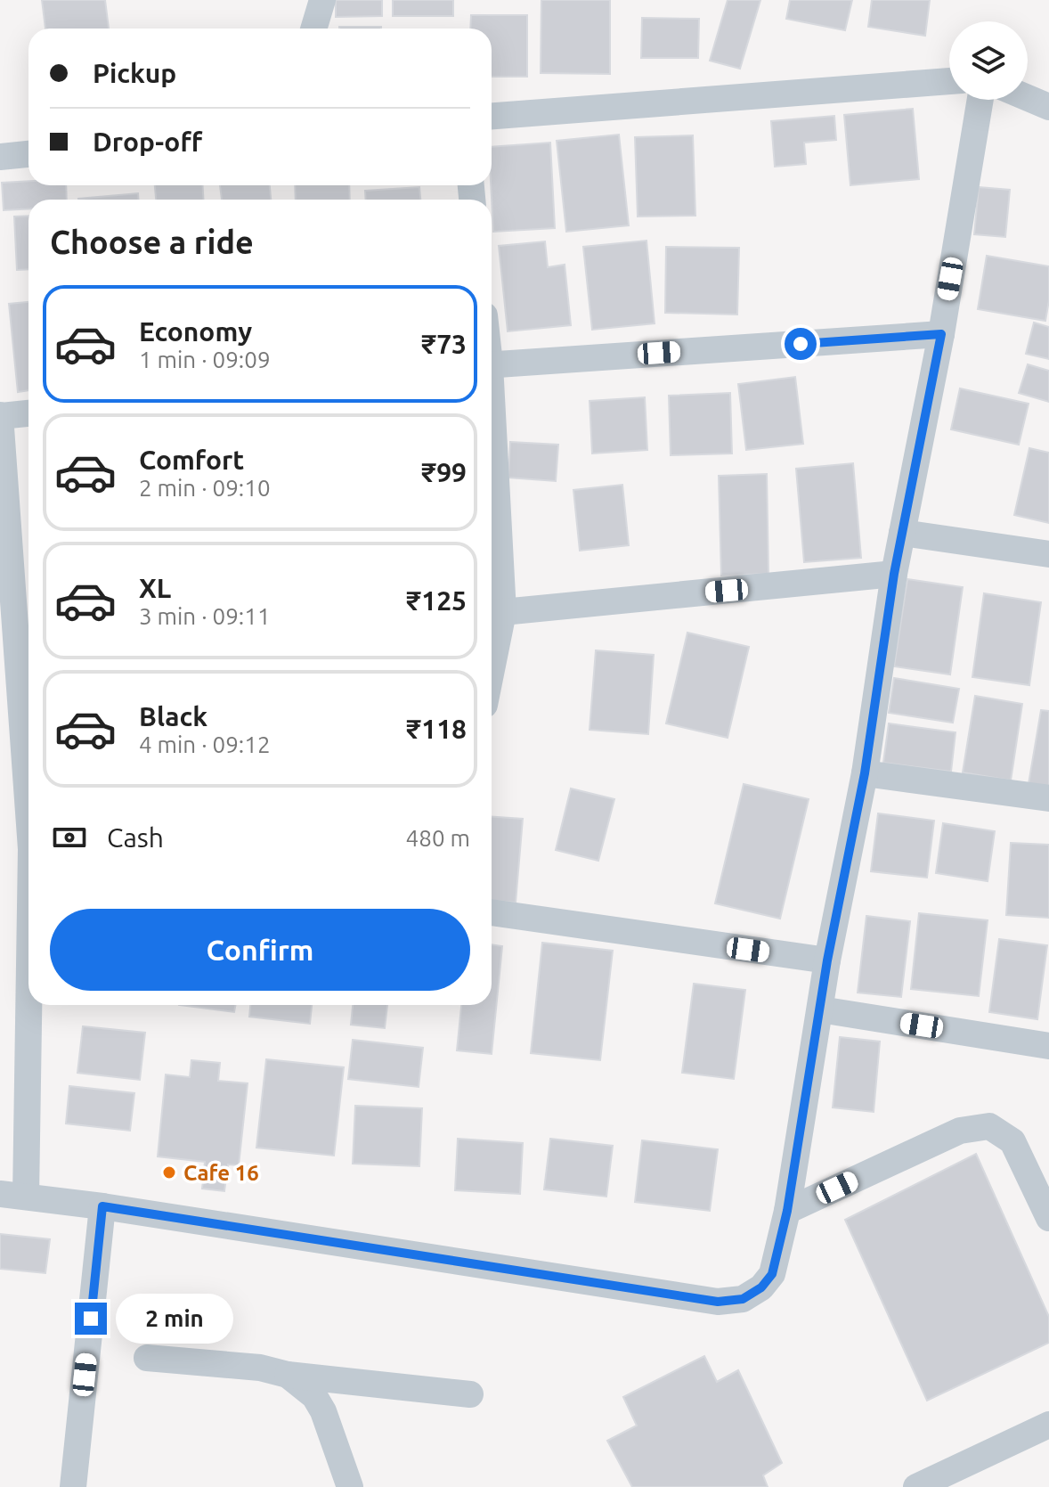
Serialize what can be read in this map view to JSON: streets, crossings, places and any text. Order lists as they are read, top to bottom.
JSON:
{
  "places": ["Cafe 16"],
  "page": {
    "banner": ["Pickup", "Drop-off"],
    "heading": "Choose a ride",
    "list": [
      {
        "name": "Economy",
        "note": "1 min · 09:09",
        "value": "₹73"
      },
      {
        "name": "Comfort",
        "note": "2 min · 09:10",
        "value": "₹99"
      },
      {
        "name": "XL",
        "note": "3 min · 09:11",
        "value": "₹125"
      },
      {
        "name": "Black",
        "note": "4 min · 09:12",
        "value": "₹118"
      }
    ],
    "pay": ["Cash", "480 m"],
    "buttons": "Confirm",
    "bubble": "2 min"
  }
}
